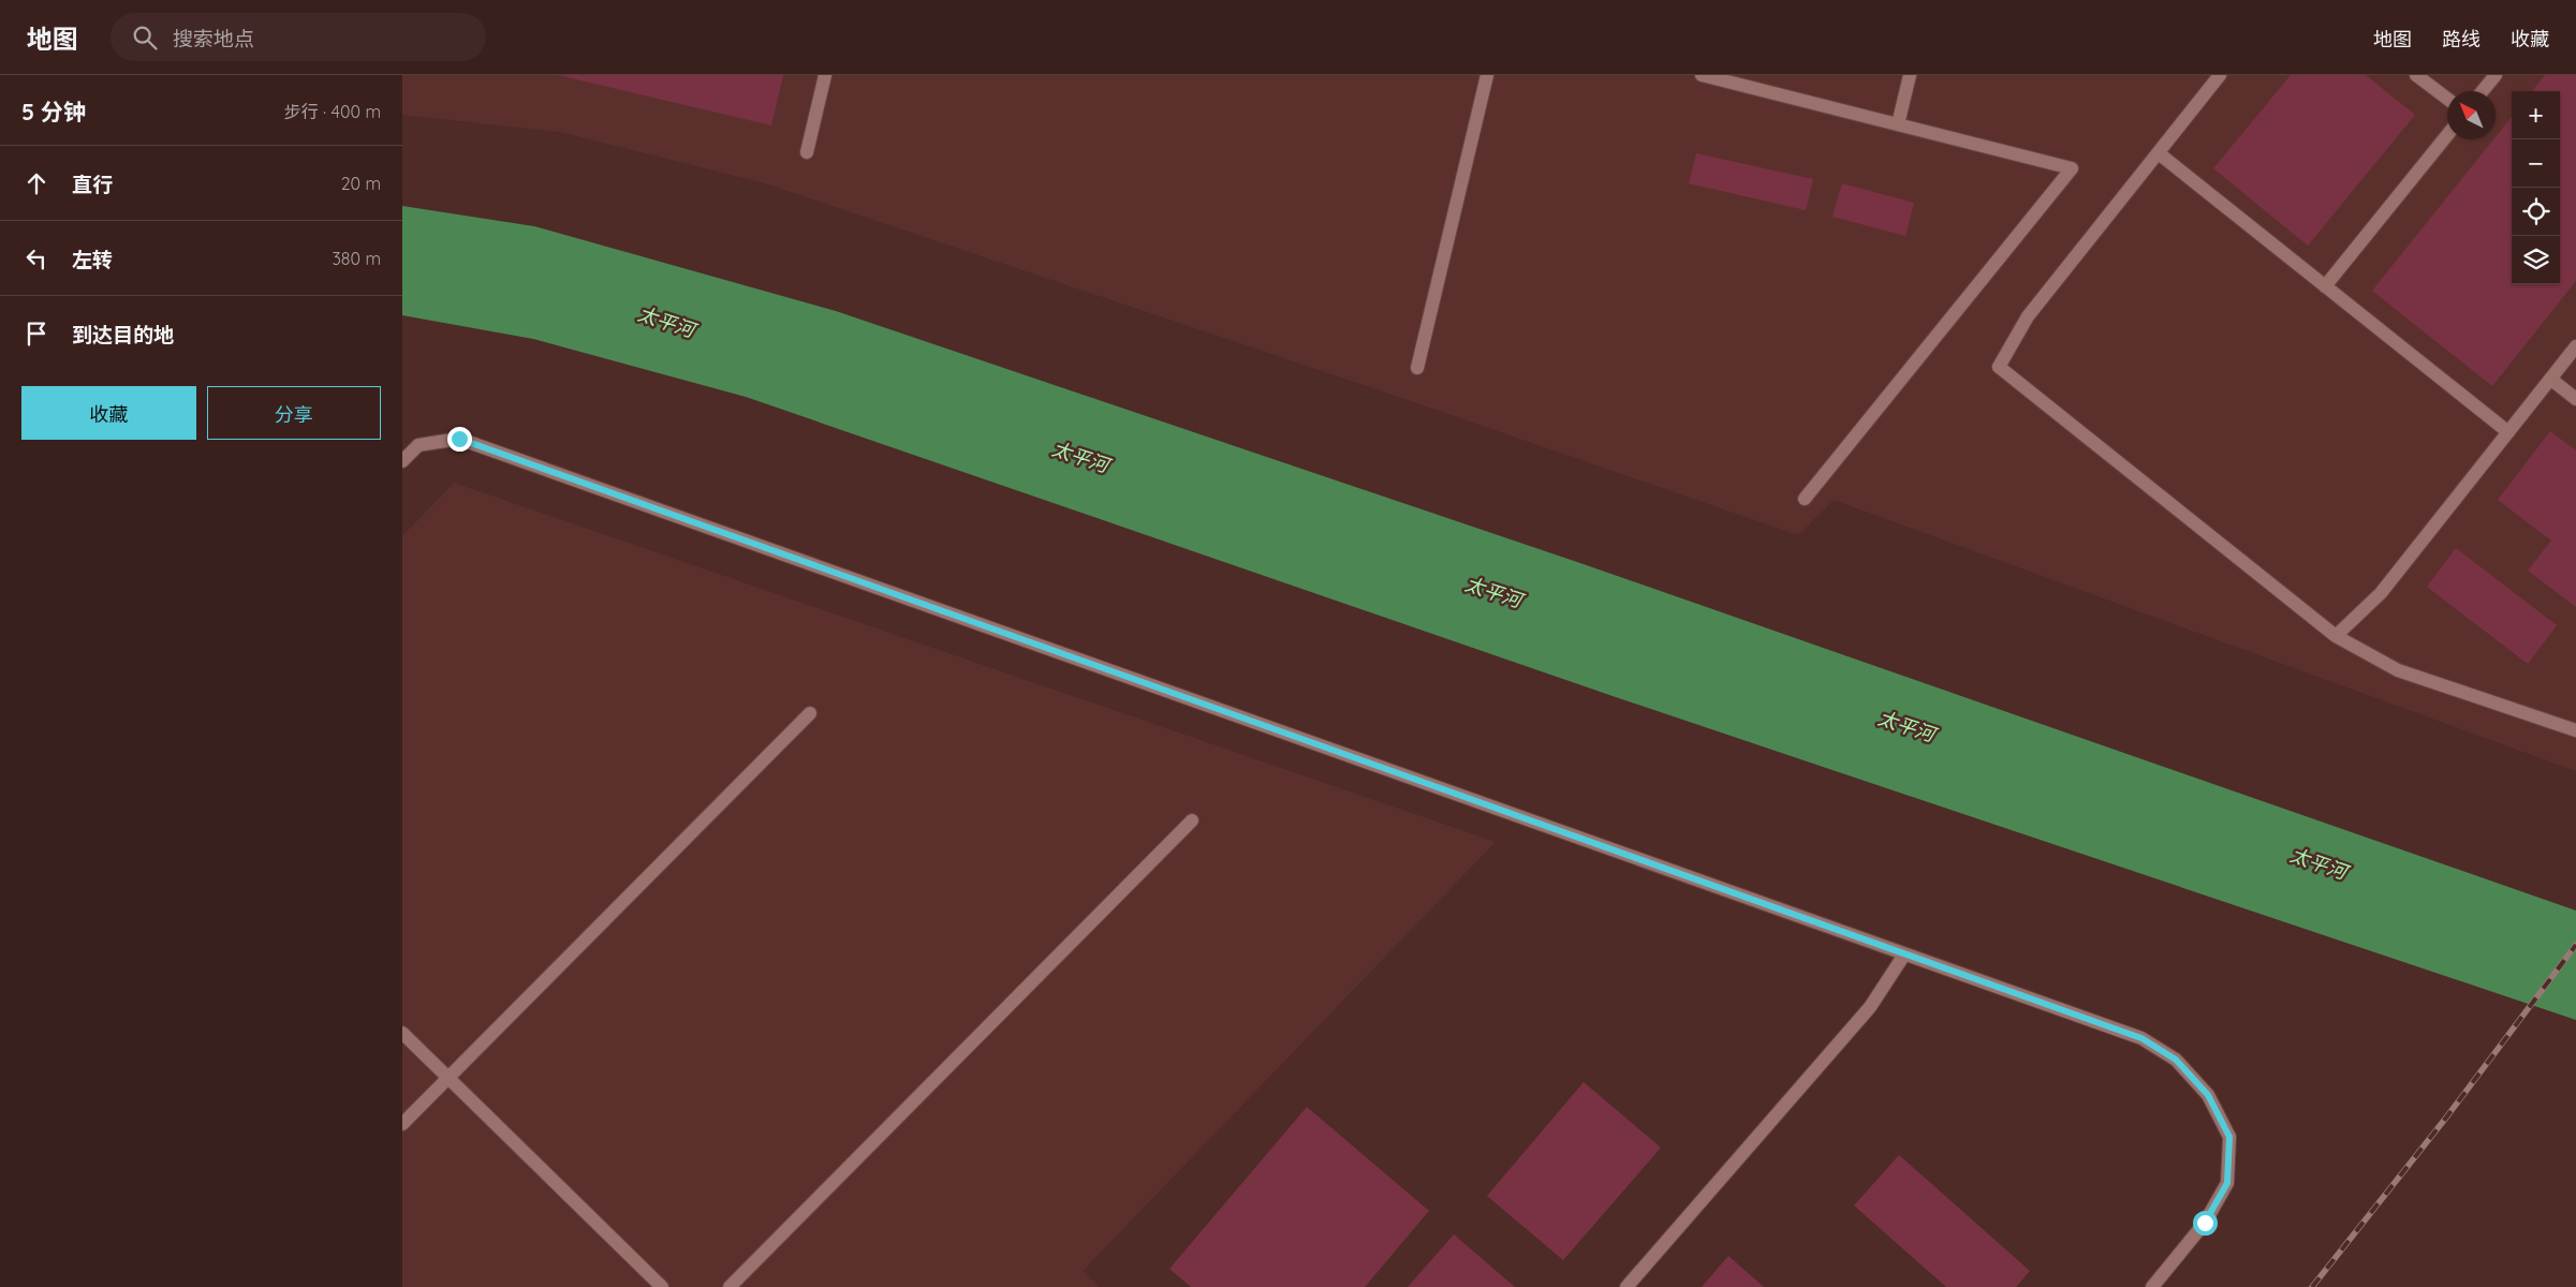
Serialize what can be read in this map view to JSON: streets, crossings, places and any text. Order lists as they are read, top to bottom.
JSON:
{
  "water": ["太平河"],
  "north": "top left",
  "page": {
    "header": "地图",
    "search": "搜索地点",
    "nav": ["地图", "路线", "收藏"],
    "heading": ["5 分钟", "步行 · 400 m"],
    "map_buttons": ["+", "−"],
    "list": [
      ["直行", "20 m"],
      ["左转", "380 m"],
      "到达目的地"
    ],
    "buttons": ["收藏", "分享"]
  }
}
